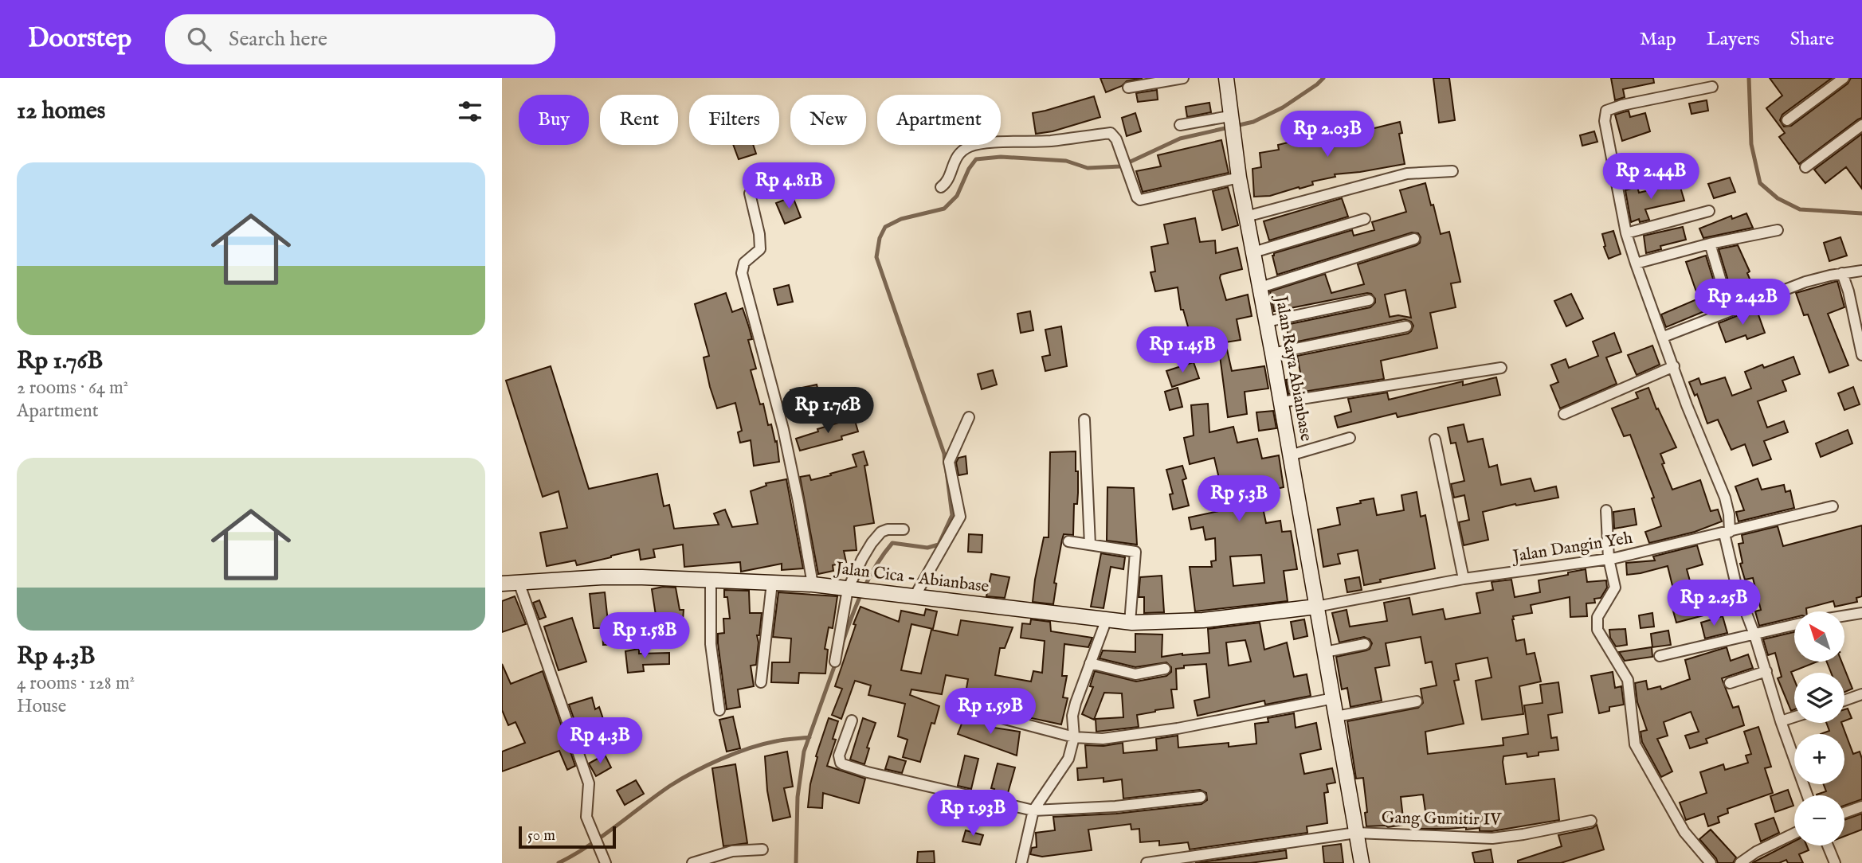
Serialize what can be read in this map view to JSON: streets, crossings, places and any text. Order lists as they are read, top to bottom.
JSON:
{
  "streets": {
    "street": [
      "Jalan Raya Abianbase",
      "Jalan Dangin Yeh",
      "Jalan Cica - Abianbase",
      "Gang Gumitir IV"
    ]
  },
  "crossings": [
    ["Jalan Raya Abianbase", "Jalan Dangin Yeh"],
    ["Jalan Raya Abianbase", "Jalan Cica - Abianbase"],
    ["Jalan Raya Abianbase", "Gang Gumitir IV"],
    ["Jalan Dangin Yeh", "Jalan Cica - Abianbase"]
  ],
  "scale_bar": "50 m",
  "north": "top left",
  "page": {
    "header": "Doorstep",
    "search": "Search here",
    "nav": ["Map", "Layers", "Share"],
    "heading": "12 homes",
    "chip": [
      "Buy",
      "Rent",
      "Filters",
      "New",
      "Apartment"
    ],
    "price": [
      "Rp 2.03B",
      "Rp 2.44B",
      "Rp 4.81B",
      "Rp 2.42B",
      "Rp 1.45B",
      "Rp 1.76B",
      "Rp 5.3B",
      "Rp 2.25B",
      "Rp 1.58B",
      "Rp 1.59B",
      "Rp 4.3B",
      "Rp 1.93B"
    ],
    "list": [
      {
        "name": "Rp 1.76B",
        "note": "2 rooms · 64 m² · Apartment"
      },
      {
        "name": "Rp 4.3B",
        "note": "4 rooms · 128 m² · House"
      }
    ],
    "map_buttons": ["+", "−"],
    "scale": "50 m"
  }
}
